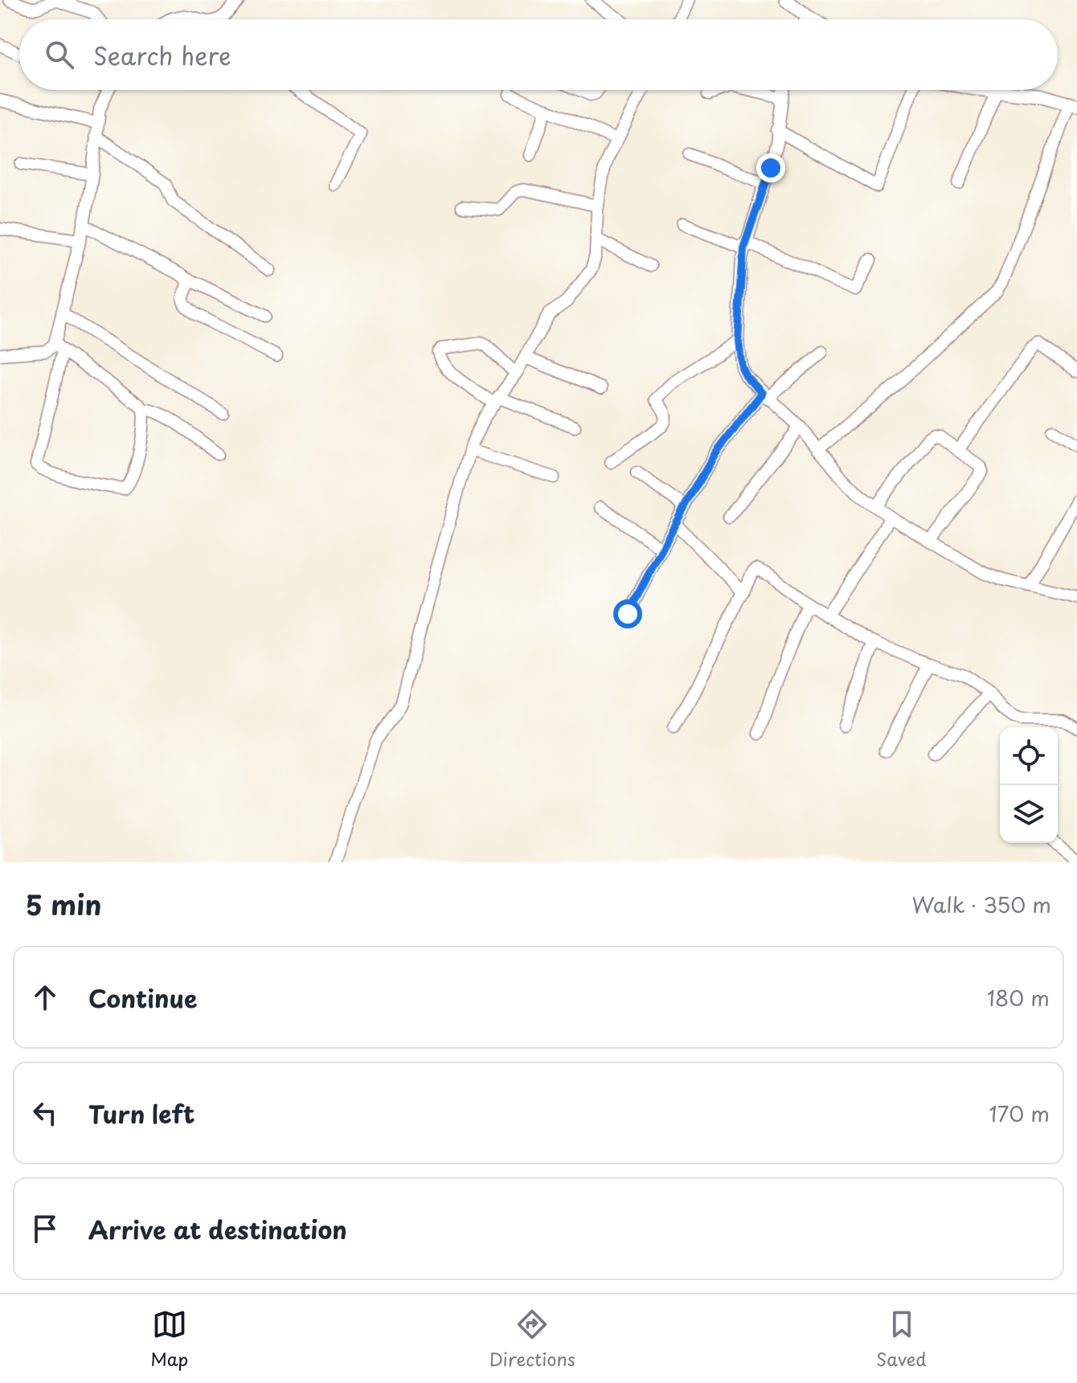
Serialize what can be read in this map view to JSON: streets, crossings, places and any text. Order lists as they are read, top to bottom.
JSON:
{
  "page": {
    "search": "Search here",
    "heading": ["5 min", "Walk · 350 m"],
    "list": [
      ["Continue", "180 m"],
      ["Turn left", "170 m"],
      "Arrive at destination"
    ],
    "nav": ["Map", "Directions", "Saved"]
  }
}
